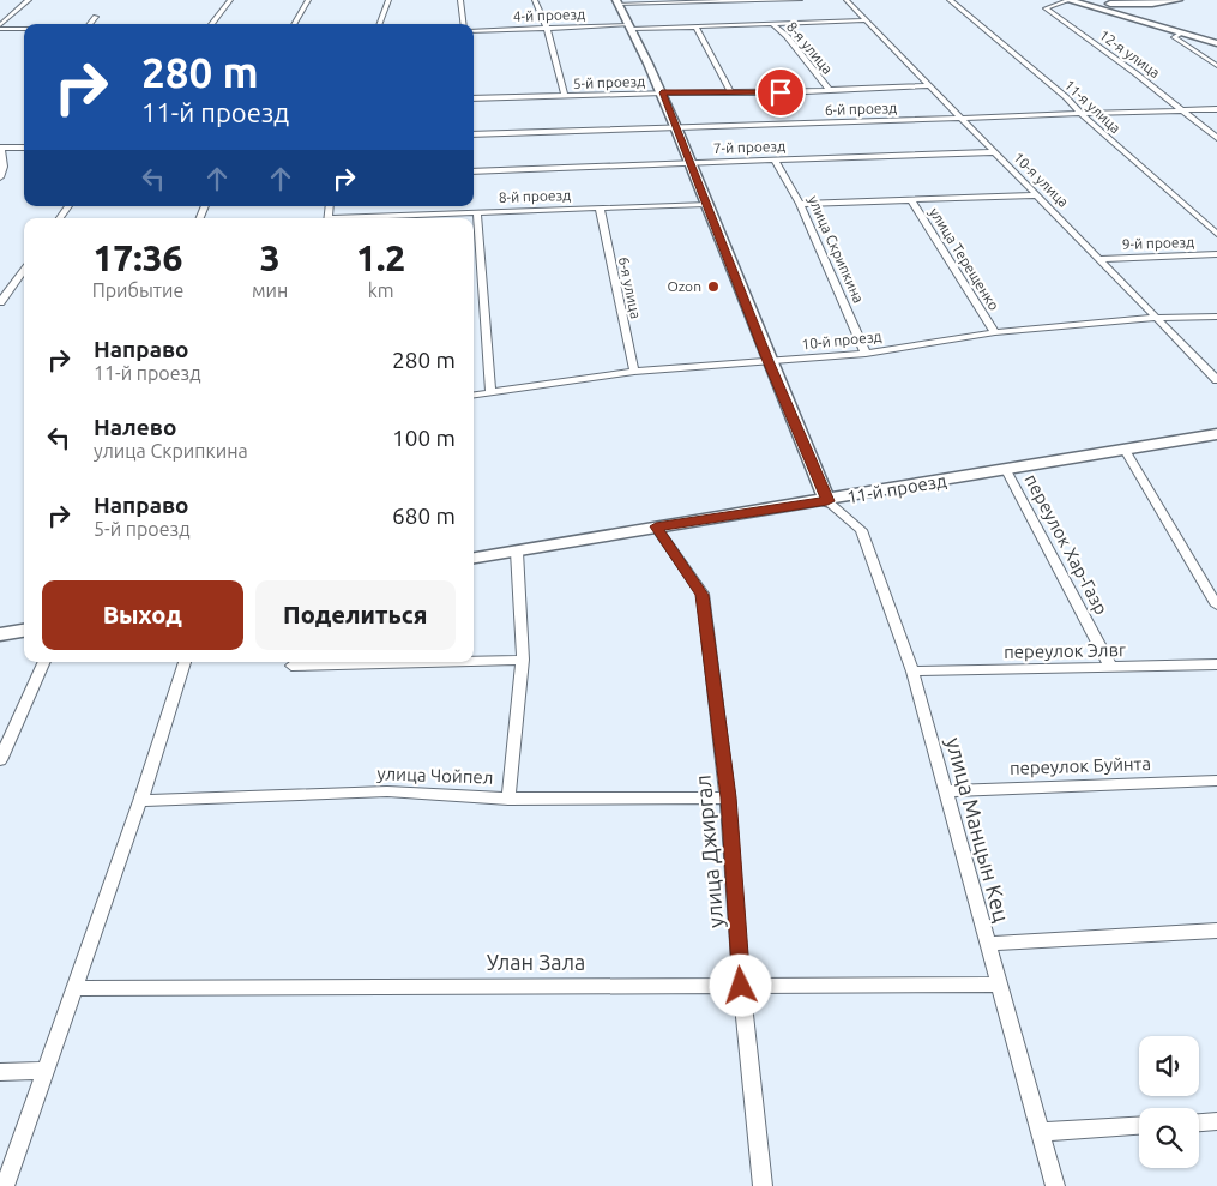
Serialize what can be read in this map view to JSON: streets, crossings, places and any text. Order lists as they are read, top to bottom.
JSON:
{
  "streets": {
    "street": [
      "4-й проезд",
      "8-я улица",
      "12-я улица",
      "5-й проезд",
      "11-я улица",
      "6-й проезд",
      "7-й проезд",
      "10-я улица",
      "8-й проезд",
      "9-й проезд",
      "улица Скрипкина",
      "улица Терещенко",
      "6-я улица",
      "10-й проезд",
      "11-й проезд",
      "переулок Хар-Газр",
      "переулок Элвг",
      "переулок Буйнта",
      "улица Чойпел",
      "улица Манцын Кец",
      "улица Джиргал",
      "Улан Зала"
    ]
  },
  "crossings": [
    ["4-й проезд", "8-я улица"],
    ["4-й проезд", "10-я улица"],
    ["8-я улица", "5-й проезд"],
    ["12-я улица", "6-й проезд"],
    ["5-й проезд", "10-я улица"],
    ["11-я улица", "6-й проезд"],
    ["6-й проезд", "10-я улица"],
    ["7-й проезд", "10-я улица"],
    ["7-й проезд", "улица Скрипкина"],
    ["10-я улица", "9-й проезд"],
    ["10-я улица", "10-й проезд"],
    ["8-й проезд", "6-я улица"],
    ["улица Скрипкина", "10-й проезд"],
    ["улица Терещенко", "10-й проезд"],
    ["6-я улица", "10-й проезд"],
    ["11-й проезд", "переулок Хар-Газр"],
    ["11-й проезд", "улица Манцын Кец"],
    ["11-й проезд", "улица Джиргал"],
    ["переулок Хар-Газр", "переулок Элвг"],
    ["переулок Элвг", "улица Манцын Кец"],
    ["переулок Буйнта", "улица Манцын Кец"],
    ["улица Чойпел", "улица Джиргал"],
    ["улица Манцын Кец", "Улан Зала"],
    ["улица Джиргал", "Улан Зала"]
  ],
  "places": ["Ozon"],
  "page": {
    "turn": ["280 m", "11-й проезд"],
    "eta": [
      "17:36",
      "Прибытие",
      "3",
      "мин",
      "1.2",
      "km"
    ],
    "list": [
      {
        "name": "Направо",
        "note": "11-й проезд",
        "value": "280 m"
      },
      {
        "name": "Налево",
        "note": "улица Скрипкина",
        "value": "100 m"
      },
      {
        "name": "Направо",
        "note": "5-й проезд",
        "value": "680 m"
      }
    ],
    "buttons": ["Выход", "Поделиться"]
  }
}
